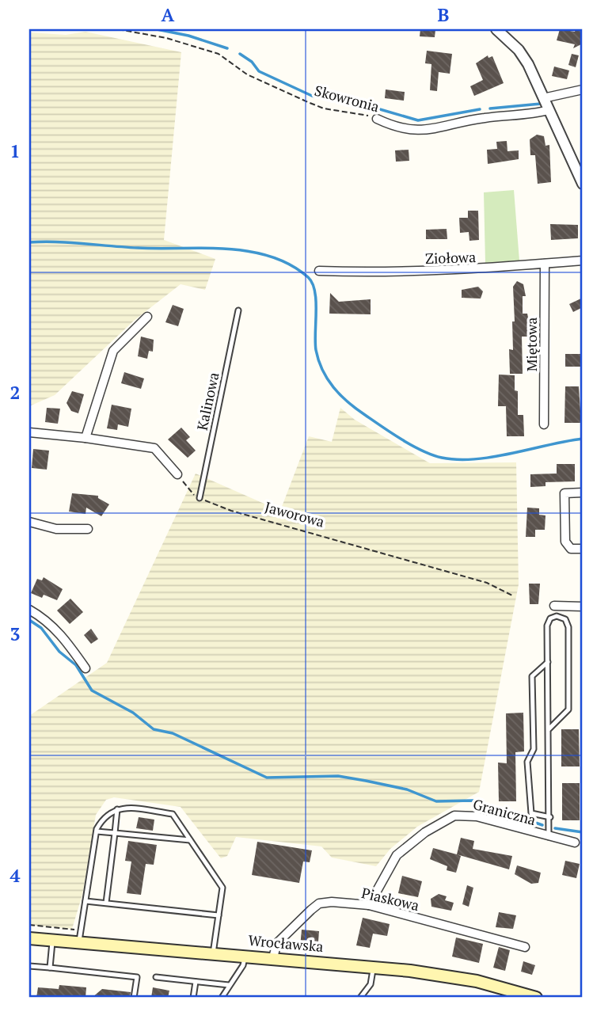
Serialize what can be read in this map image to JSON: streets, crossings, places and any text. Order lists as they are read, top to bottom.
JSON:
{
  "streets": {
    "main road": ["Wrocławska"],
    "street": [
      "Skowronia",
      "Ziołowa",
      "Miętowa",
      "Graniczna",
      "Piaskowa"
    ],
    "lane": ["Kalinowa"],
    "path": ["Jaworowa"]
  },
  "crossings": [
    ["Ziołowa", "Miętowa"],
    ["Kalinowa", "Jaworowa"],
    ["Graniczna", "Piaskowa"],
    ["Piaskowa", "Wrocławska"]
  ],
  "grid": {
    "columns": ["A", "B"],
    "rows": [
      "1",
      "2",
      "3",
      "4"
    ]
  }
}
